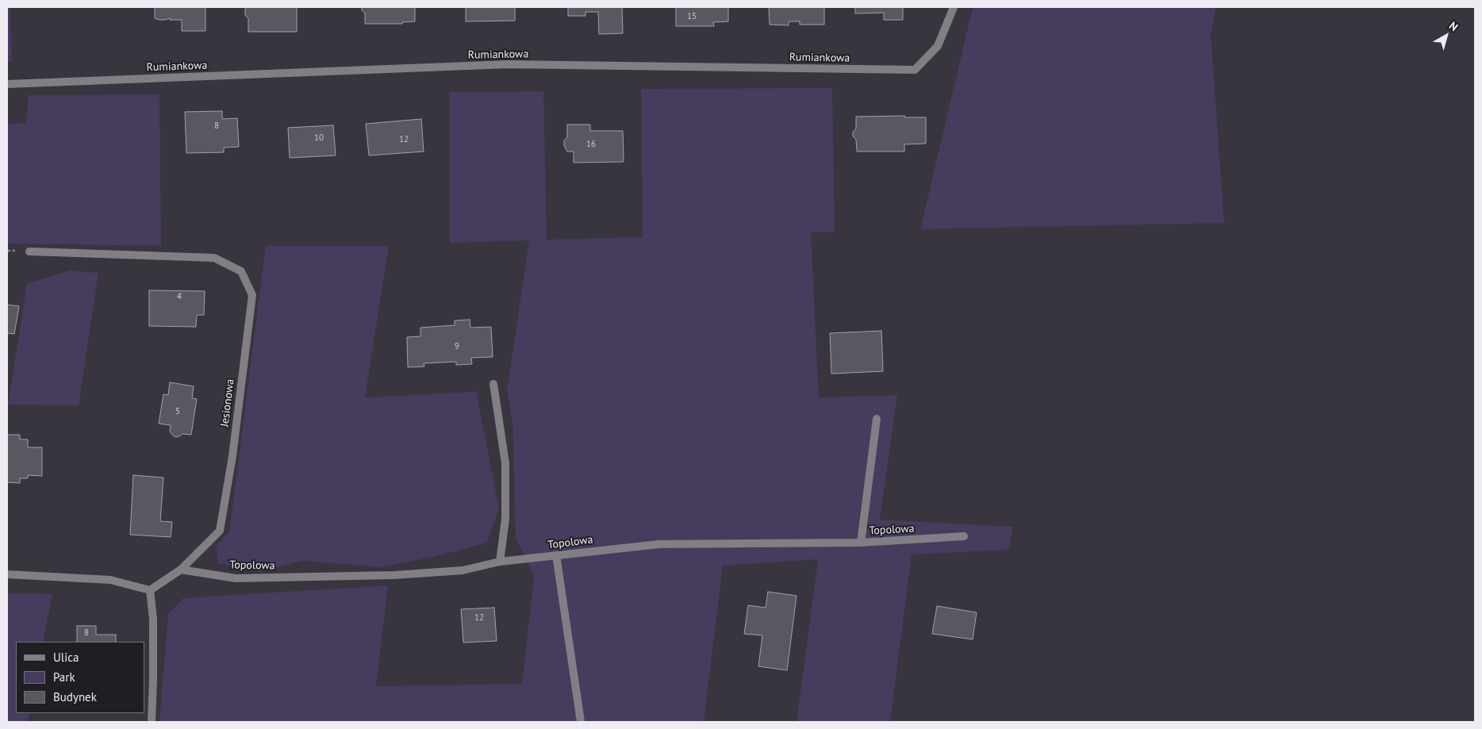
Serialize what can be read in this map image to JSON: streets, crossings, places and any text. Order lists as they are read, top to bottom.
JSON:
{
  "streets": {
    "street": ["Rumiankowa", "Jesionowa", "Topolowa"]
  },
  "crossings": [
    ["Jesionowa", "Topolowa"]
  ],
  "house_numbers": [
    "15",
    "8",
    "10",
    "12",
    "16",
    "4",
    "9",
    "5",
    "12",
    "8"
  ],
  "legend": ["Ulica", "Park", "Budynek"],
  "north": "top right"
}
